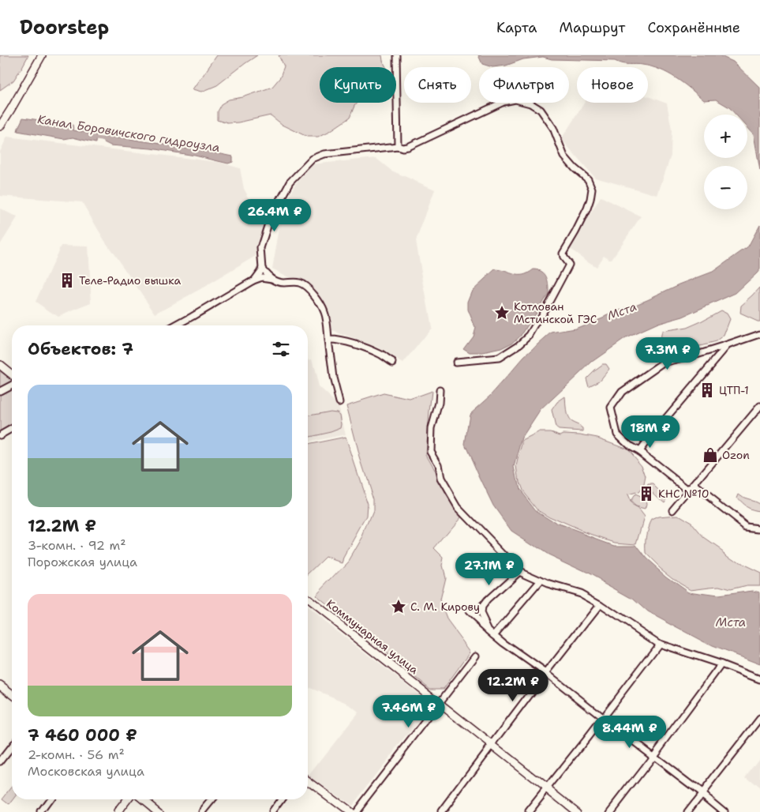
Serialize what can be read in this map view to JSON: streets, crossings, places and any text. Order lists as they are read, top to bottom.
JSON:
{
  "streets": {
    "main road": ["Коммунарная улица"]
  },
  "water": ["Канал Боровичского гидроузла", "Мста"],
  "places": {
    "building": ["Теле-Радио вышка", "ЦТП-1", "КНС №10"],
    "place": ["Котлован Мстинской ГЭС", "С. М. Кирову"],
    "shop": ["Ozon"]
  },
  "page": {
    "header": "Doorstep",
    "nav": ["Карта", "Маршрут", "Сохранённые"],
    "chip": [
      "Купить",
      "Снять",
      "Фильтры",
      "Новое"
    ],
    "map_buttons": ["+", "−"],
    "price": [
      "26.4M ₽",
      "7.3M ₽",
      "18M ₽",
      "27.1M ₽",
      "12.2M ₽",
      "7.46M ₽",
      "8.44M ₽"
    ],
    "heading": "Объектов: 7",
    "list": [
      {
        "name": "12.2M ₽",
        "note": "3-комн. · 92 m² · Порожская улица"
      },
      {
        "name": "7 460 000 ₽",
        "note": "2-комн. · 56 m² · Московская улица"
      }
    ]
  }
}
